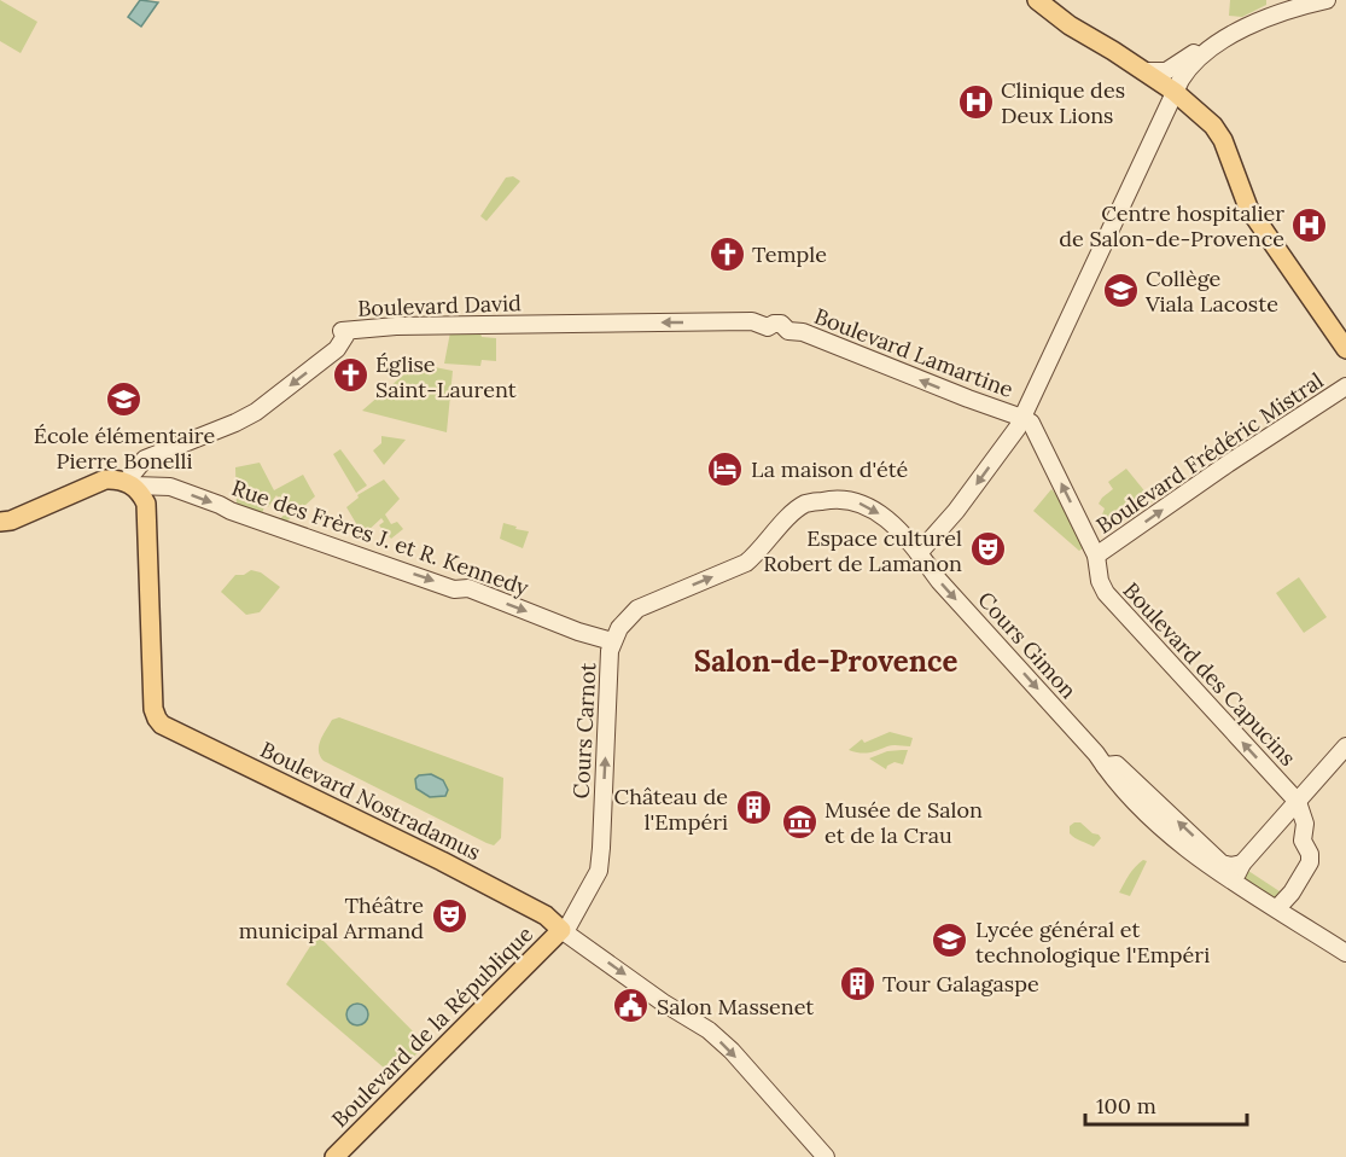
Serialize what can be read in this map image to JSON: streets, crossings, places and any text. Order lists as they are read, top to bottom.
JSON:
{
  "streets": {
    "main road": ["Boulevard Nostradamus", "Boulevard de la République"],
    "street": [
      "Boulevard David",
      "Boulevard Lamartine",
      "Boulevard Frédéric Mistral",
      "Rue des Frères J. et R. Kennedy",
      "Cours Gimon",
      "Boulevard des Capucins",
      "Cours Carnot"
    ]
  },
  "crossings": [
    ["Boulevard David", "Boulevard Lamartine"],
    ["Boulevard David", "Rue des Frères J. et R. Kennedy"],
    ["Boulevard David", "Boulevard Nostradamus"],
    ["Boulevard Lamartine", "Boulevard des Capucins"],
    ["Boulevard Frédéric Mistral", "Boulevard des Capucins"],
    ["Rue des Frères J. et R. Kennedy", "Cours Carnot"],
    ["Rue des Frères J. et R. Kennedy", "Boulevard Nostradamus"],
    ["Cours Gimon", "Cours Carnot"],
    ["Cours Carnot", "Boulevard Nostradamus"],
    ["Cours Carnot", "Boulevard de la République"],
    ["Boulevard Nostradamus", "Boulevard de la République"]
  ],
  "one_way": [
    "Boulevard David",
    "Boulevard Lamartine",
    "Boulevard Frédéric Mistral",
    "Rue des Frères J. et R. Kennedy",
    "Boulevard des Capucins",
    "Cours Carnot"
  ],
  "districts": ["Salon-de-Provence"],
  "places": {
    "hospital": ["Clinique des Deux Lions", "Centre hospitalier de Salon-de-Provence"],
    "church": ["Temple", "Église Saint-Laurent"],
    "school or university": ["Collège Viala Lacoste", "École élémentaire Pierre Bonelli", "Lycée général et technologique l'Empéri"],
    "hotel": ["La maison d'été"],
    "theatre": ["Espace culturel Robert de Lamanon", "Théâtre municipal Armand"],
    "building": ["Château de l'Empéri", "Tour Galagaspe"],
    "museum": ["Musée de Salon et de la Crau"],
    "public building": ["Salon Massenet"]
  },
  "scale_bar": "100 m"
}
